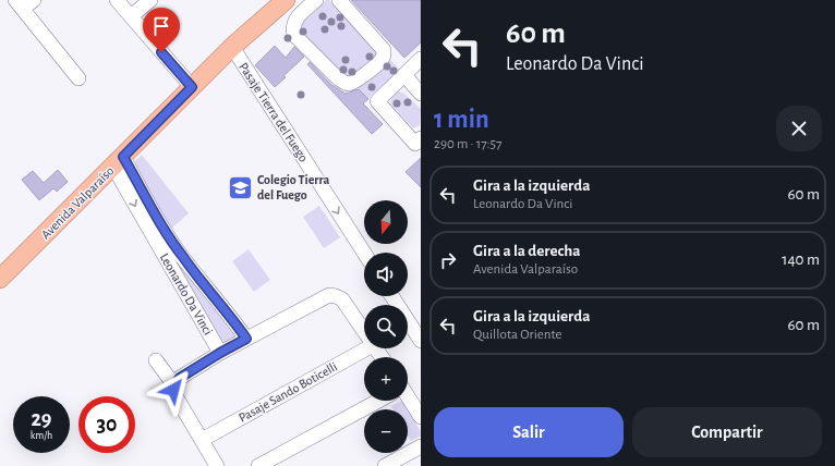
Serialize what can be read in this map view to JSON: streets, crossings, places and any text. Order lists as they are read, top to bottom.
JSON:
{
  "streets": {
    "main road": ["Avenida Valparaíso"],
    "street": ["Pasaje Tierra del Fuego", "Leonardo Da Vinci", "Pasaje Sando Boticelli"]
  },
  "crossings": [
    ["Pasaje Tierra del Fuego", "Avenida Valparaíso"],
    ["Avenida Valparaíso", "Leonardo Da Vinci"]
  ],
  "one_way": ["Pasaje Tierra del Fuego"],
  "places": {
    "school or university": ["Colegio Tierra del Fuego"]
  },
  "north": "bottom",
  "page": {
    "turn": ["60 m", "Leonardo Da Vinci"],
    "heading": ["1 min", "290 m · 17:57"],
    "list": [
      {
        "name": "Gira a la izquierda",
        "note": "Leonardo Da Vinci",
        "value": "60 m"
      },
      {
        "name": "Gira a la derecha",
        "note": "Avenida Valparaíso",
        "value": "140 m"
      },
      {
        "name": "Gira a la izquierda",
        "note": "Quillota Oriente",
        "value": "60 m"
      }
    ],
    "map_buttons": ["+", "−"],
    "speed": "29 km/h",
    "limit": "30",
    "buttons": ["Salir", "Compartir"]
  }
}
